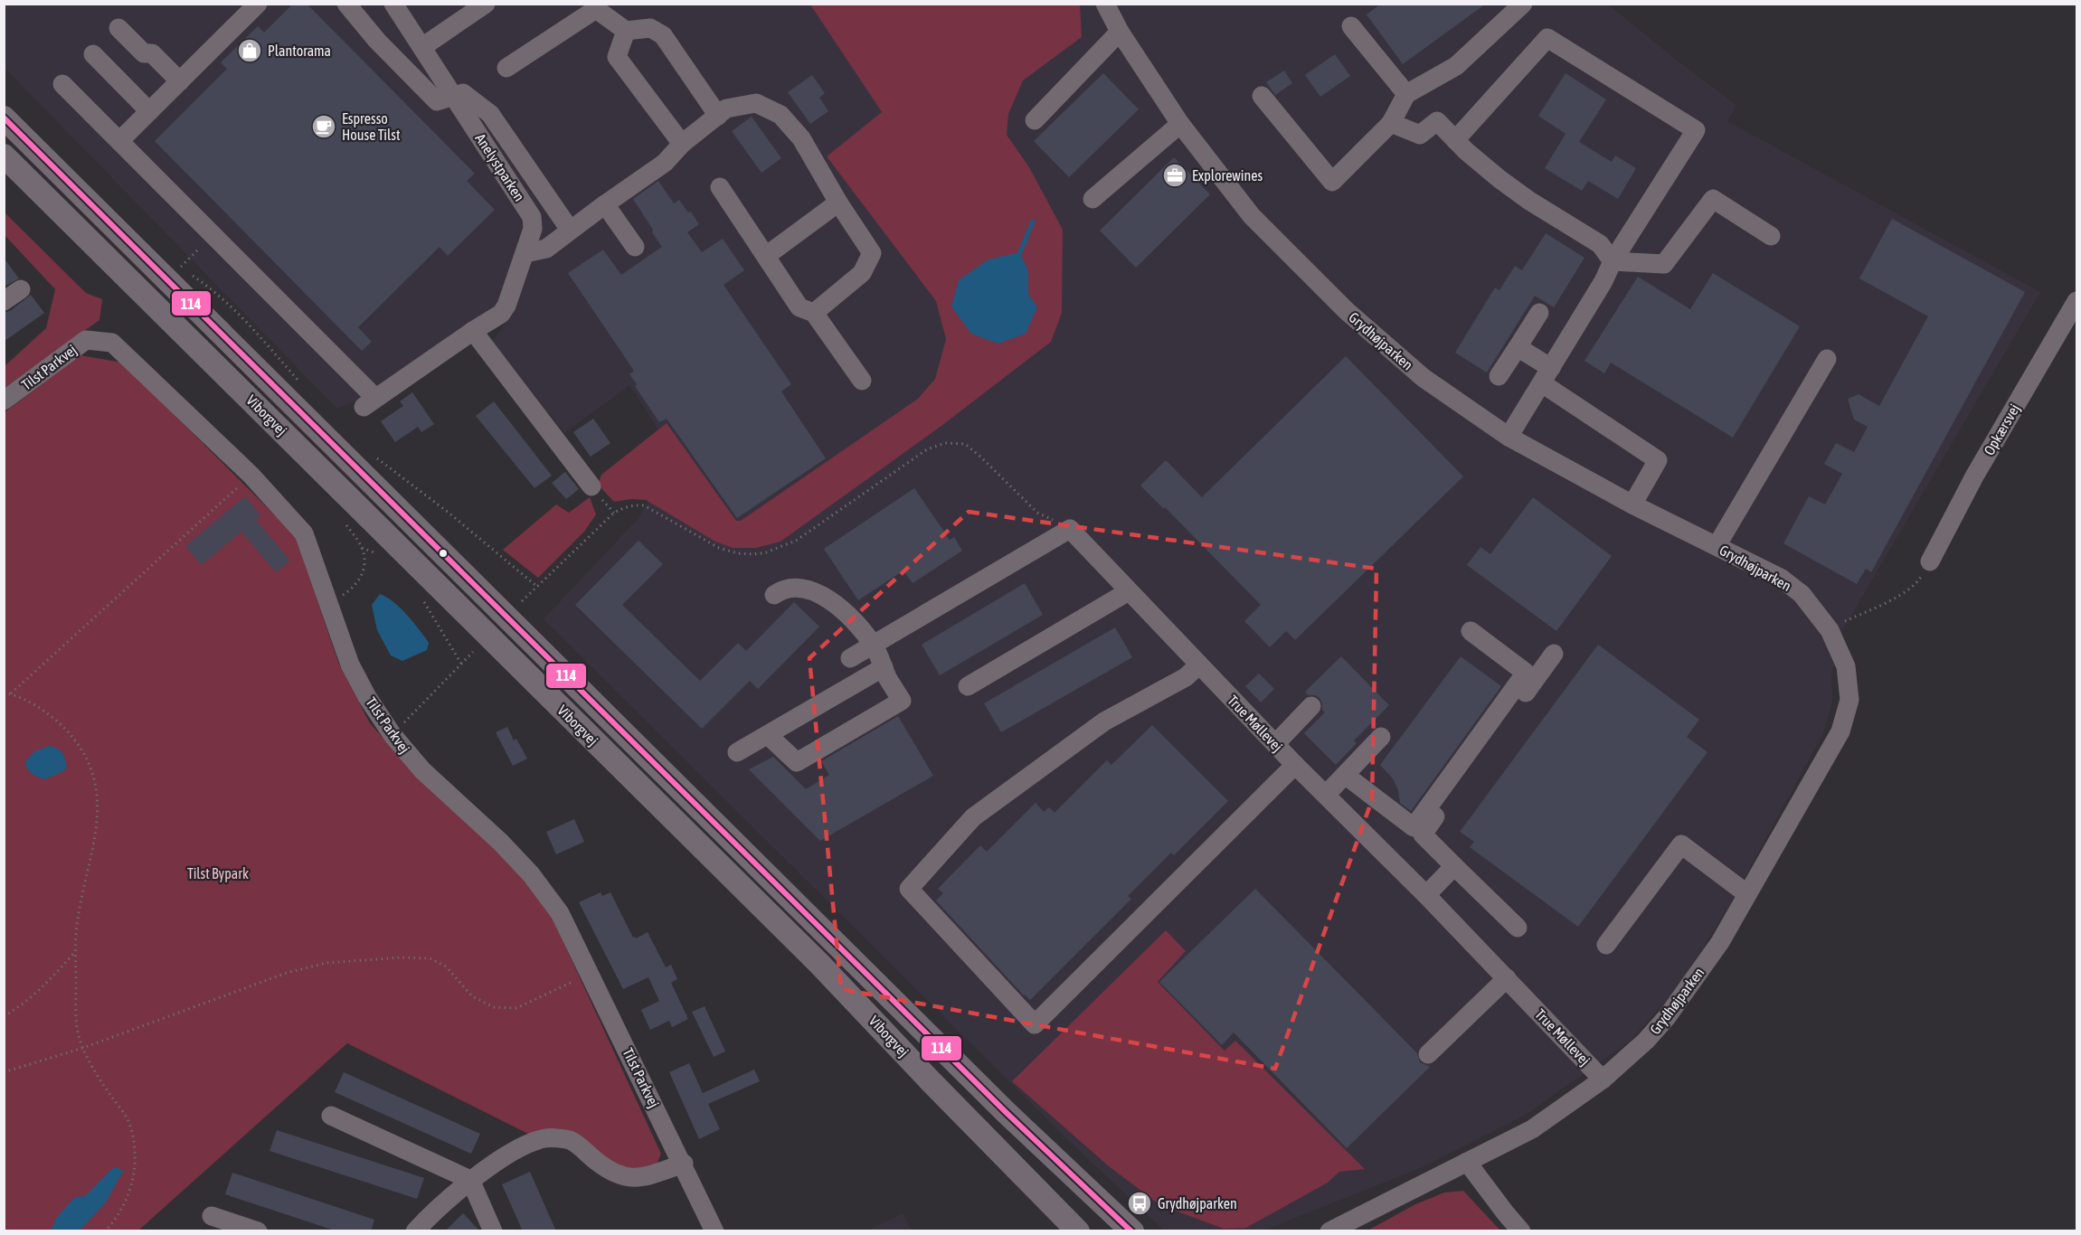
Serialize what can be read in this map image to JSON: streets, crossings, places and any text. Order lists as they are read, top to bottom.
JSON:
{
  "streets": {
    "main road": ["Viborgvej"],
    "street": [
      "Anelystparken",
      "Grydhøjparken",
      "Tilst Parkvej",
      "Opkærsvej",
      "True Møllevej"
    ]
  },
  "crossings": [
    ["Grydhøjparken", "True Møllevej"]
  ],
  "parks": ["Tilst Bypark"],
  "places": {
    "shop": ["Plantorama"],
    "cafe": ["Espresso House Tilst"],
    "office": ["Explorewines"],
    "bus stop": ["Grydhøjparken"]
  },
  "lines": ["transit line 114"]
}
